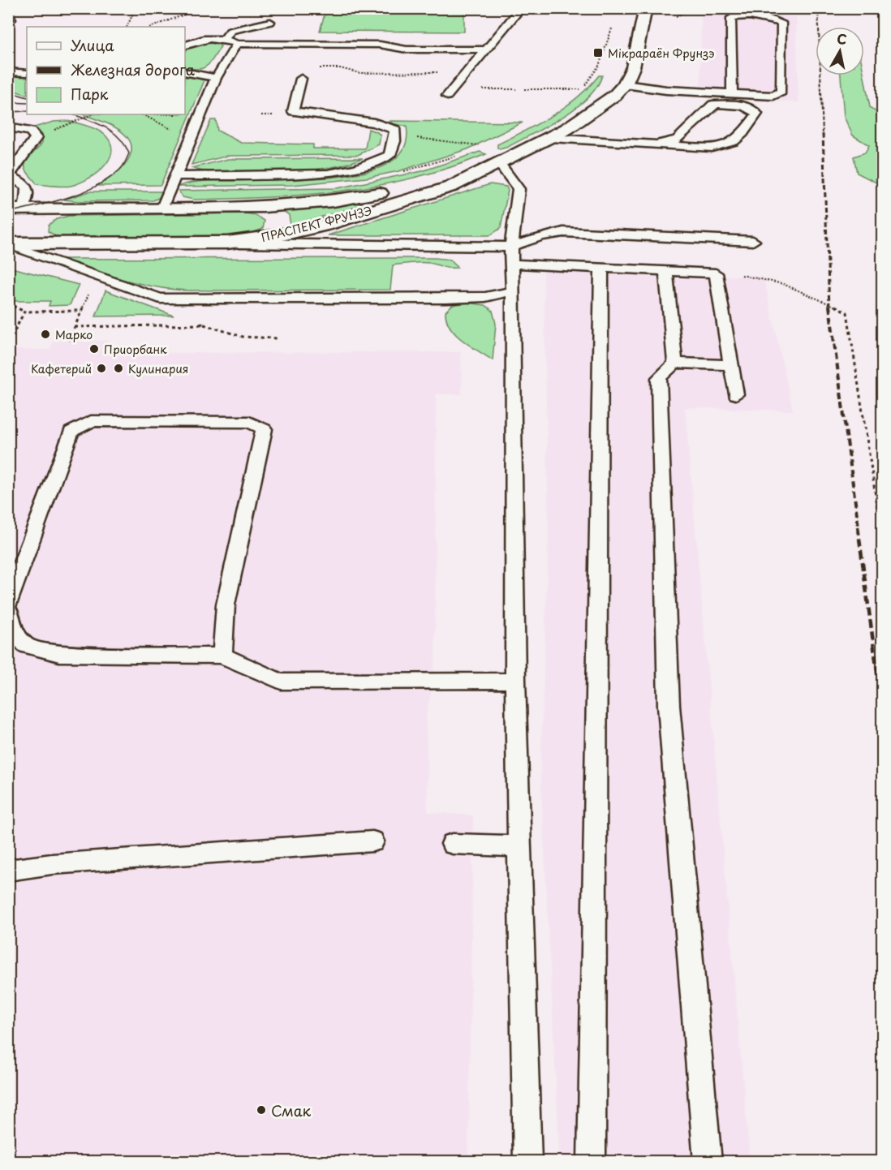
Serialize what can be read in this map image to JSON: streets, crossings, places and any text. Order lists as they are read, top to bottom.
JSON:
{
  "streets": {
    "main road": ["ПРАСПЕКТ ФРУНЗЭ"]
  },
  "places": {
    "transit": ["Мікрараён Фрунзэ"],
    "other": [
      "Марко",
      "Приорбанк",
      "Кафетерий",
      "Кулинария",
      "Смак"
    ]
  },
  "legend": ["Улица", "Железная дорога", "Парк"],
  "north": "top"
}
